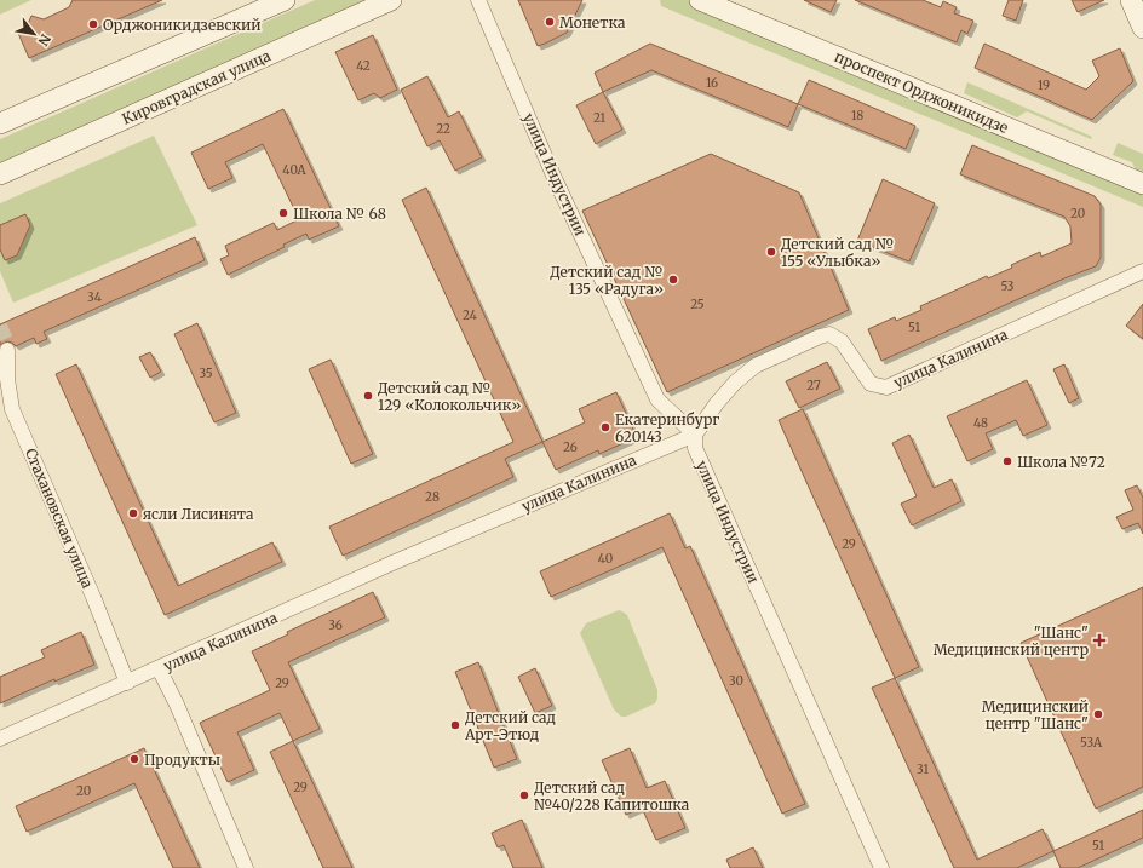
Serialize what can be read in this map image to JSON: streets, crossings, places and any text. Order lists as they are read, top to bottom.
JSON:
{
  "streets": {
    "main road": ["Кировградская улица", "проспект Орджоникидзе"],
    "street": ["улица Индустрии", "улица Калинина", "Стахановская улица"]
  },
  "crossings": [
    ["улица Индустрии", "улица Калинина"],
    ["улица Калинина", "Стахановская улица"]
  ],
  "places": {
    "other": [
      "Монетка",
      "Орджоникидзевский",
      "Школа № 68",
      "Детский сад № 155 «Улыбка»",
      "Детский сад № 135 «Радуга»",
      "Детский сад № 129 «Колокольчик»",
      "Екатеринбург 620143",
      "Школа №72",
      "ясли Лисинята",
      "Медицинский центр \"Шанс\"",
      "Детский сад Арт-Этюд",
      "Продукты",
      "Детский сад №40/228 Капитошка"
    ],
    "health": ["\"Шанс\" Медицинский центр"]
  },
  "house_numbers": [
    "42",
    "16",
    "19",
    "18",
    "21",
    "22",
    "40А",
    "20",
    "53",
    "34",
    "25",
    "24",
    "51",
    "35",
    "27",
    "48",
    "26",
    "28",
    "29",
    "40",
    "36",
    "30",
    "29",
    "53А",
    "31",
    "29",
    "20",
    "51"
  ],
  "north": "bottom right"
}
